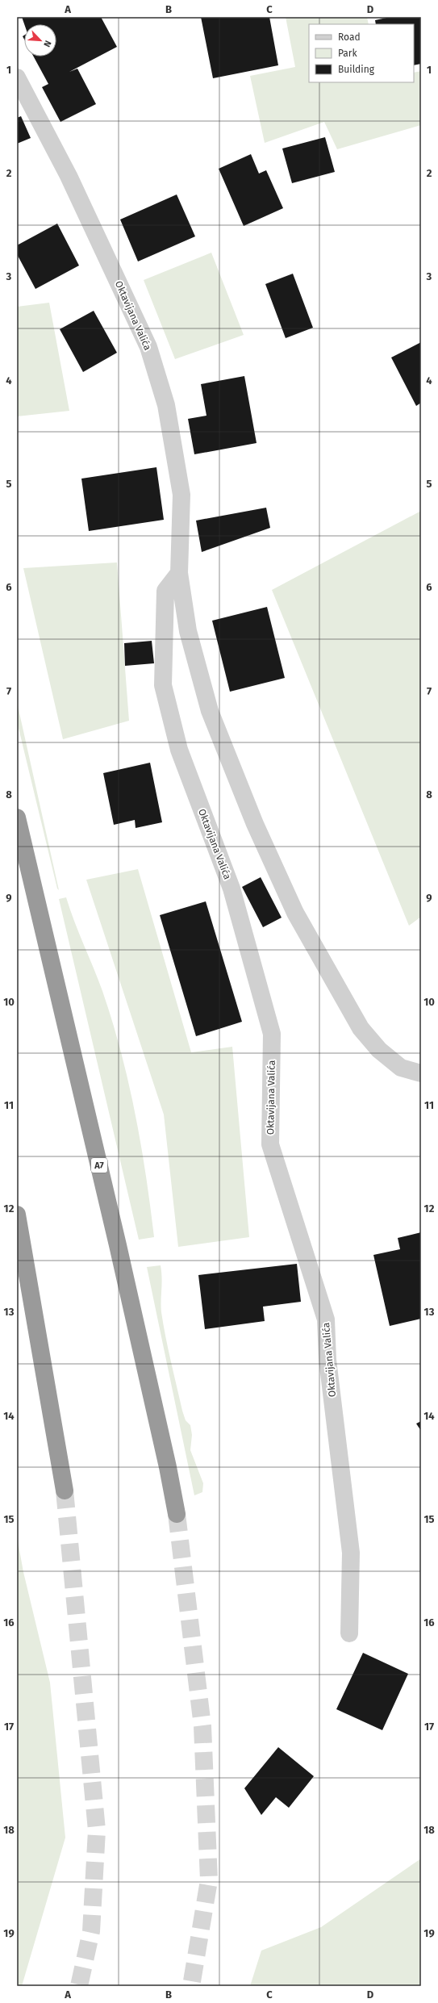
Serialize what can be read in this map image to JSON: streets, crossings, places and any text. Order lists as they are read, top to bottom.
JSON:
{
  "streets": {
    "highway": ["A7"],
    "street": ["Oktavijana Valića"]
  },
  "legend": ["Road", "Park", "Building"],
  "north": "bottom right",
  "grid": {
    "columns": [
      "A",
      "B",
      "C",
      "D"
    ],
    "rows": [
      "1",
      "2",
      "3",
      "4",
      "5",
      "6",
      "7",
      "8",
      "9",
      "10",
      "11",
      "12",
      "13",
      "14",
      "15",
      "16",
      "17",
      "18",
      "19"
    ]
  }
}
